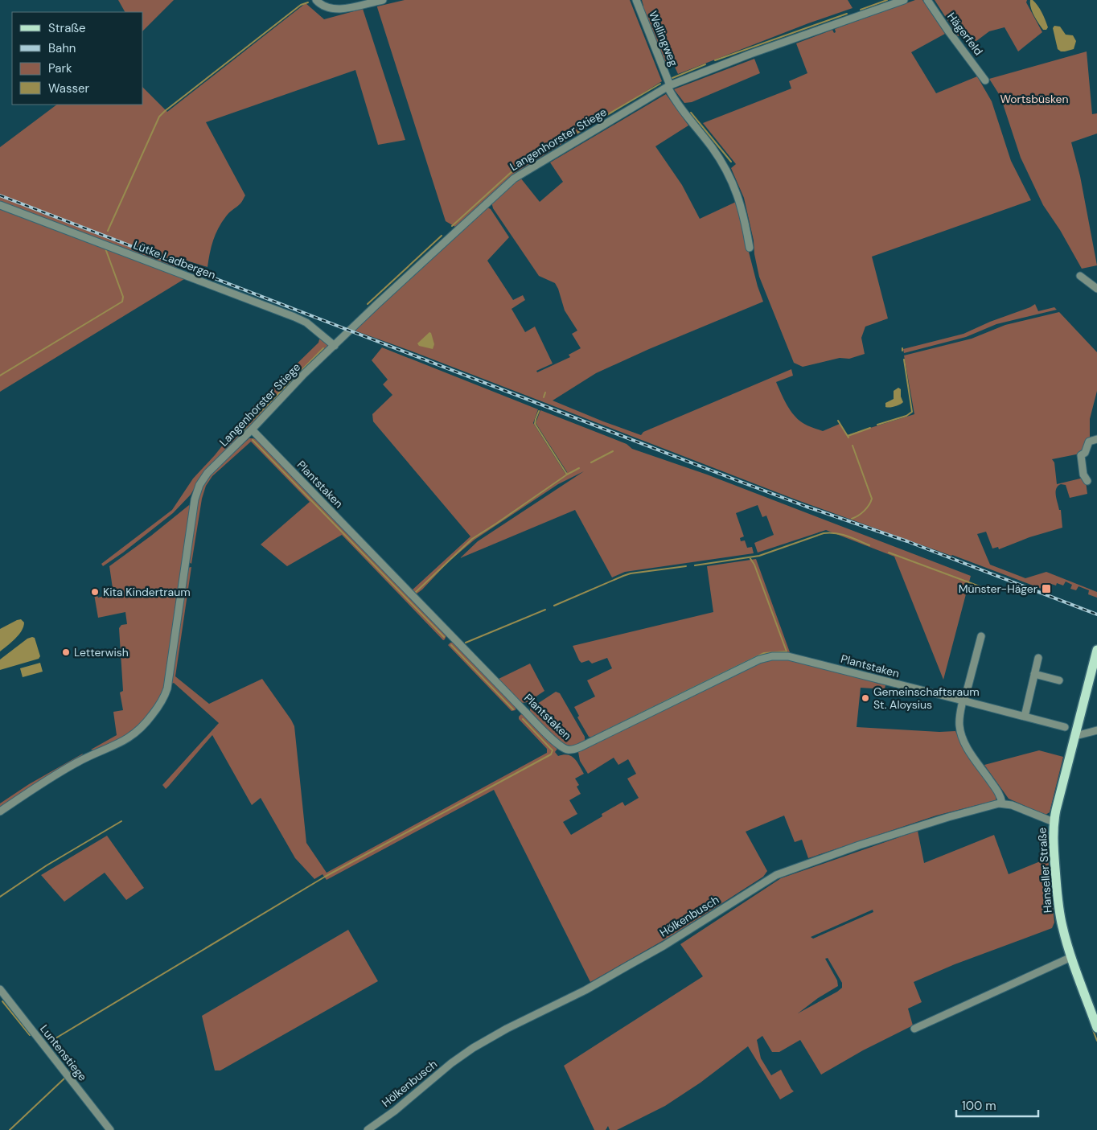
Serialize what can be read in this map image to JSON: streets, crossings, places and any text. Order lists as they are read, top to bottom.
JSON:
{
  "streets": {
    "main road": ["Hanseller Straße"],
    "street": [
      "Hägerfeld",
      "Wellingweg",
      "Langenhorster Stiege",
      "Lütke Ladbergen",
      "Plantstaken",
      "Hölkenbusch",
      "Luntenstiege"
    ]
  },
  "crossings": [
    ["Wellingweg", "Langenhorster Stiege"],
    ["Langenhorster Stiege", "Lütke Ladbergen"],
    ["Langenhorster Stiege", "Plantstaken"],
    ["Hanseller Straße", "Hölkenbusch"]
  ],
  "parks": ["Wortsbüsken"],
  "places": {
    "transit": ["Münster-Häger"],
    "other": ["Kita Kindertraum", "Letterwish", "Gemeinschaftsraum St. Aloysius"]
  },
  "legend": [
    "Straße",
    "Bahn",
    "Park",
    "Wasser"
  ],
  "scale_bar": "100 m"
}
